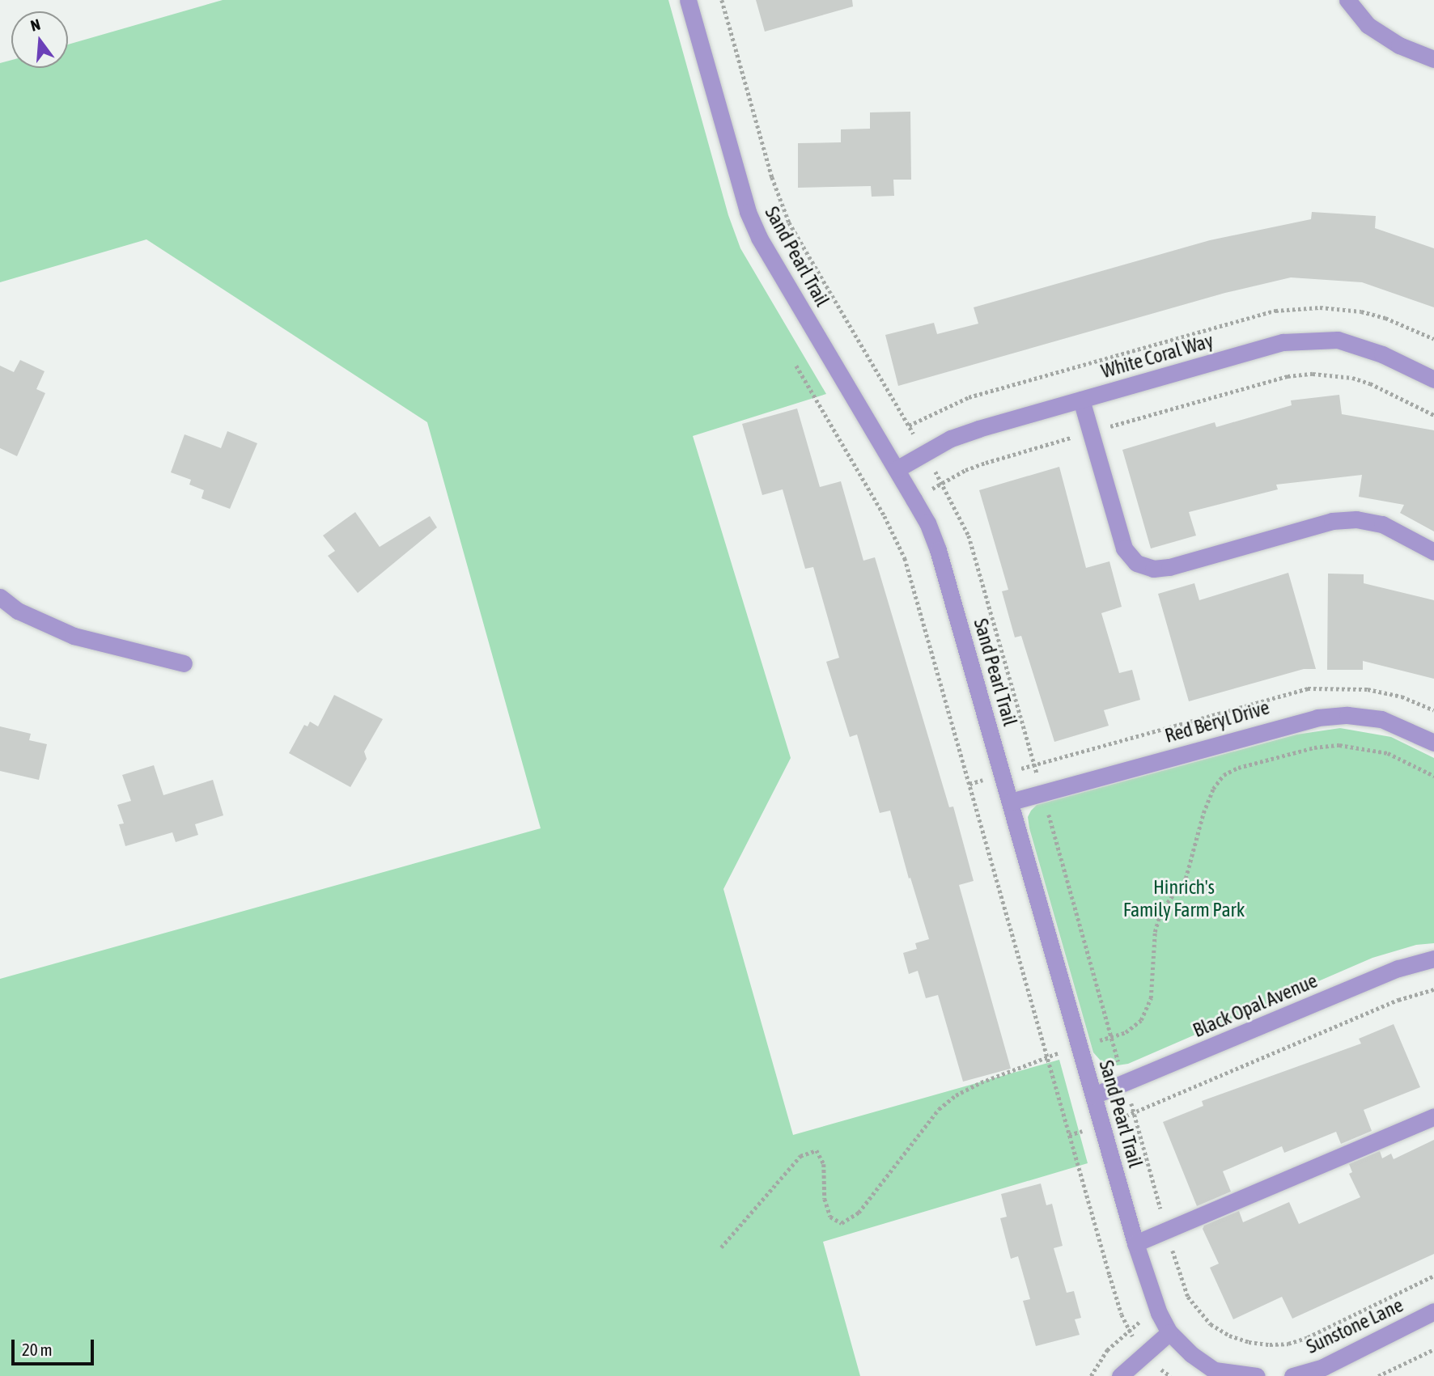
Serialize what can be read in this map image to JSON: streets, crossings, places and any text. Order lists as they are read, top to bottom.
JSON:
{
  "streets": {
    "street": [
      "Sand Pearl Trail",
      "White Coral Way",
      "Red Beryl Drive",
      "Black Opal Avenue",
      "Sunstone Lane"
    ]
  },
  "crossings": [
    ["Sand Pearl Trail", "White Coral Way"],
    ["Sand Pearl Trail", "Red Beryl Drive"],
    ["Sand Pearl Trail", "Black Opal Avenue"]
  ],
  "parks": ["Hinrich's Family Farm Park"],
  "scale_bar": "20 m",
  "north": "top"
}
